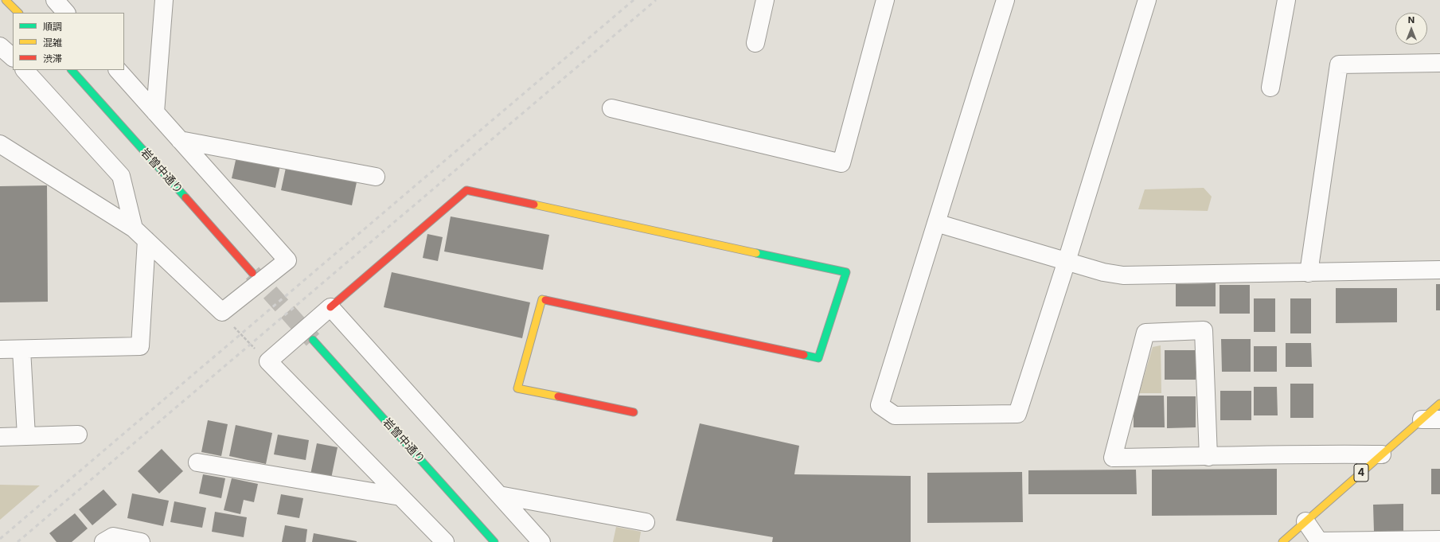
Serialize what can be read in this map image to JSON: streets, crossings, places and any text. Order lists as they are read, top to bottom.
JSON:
{
  "streets": {
    "main road": ["岩曽中通り", "4"]
  },
  "legend": ["順調", "混雑", "渋滞"],
  "north": "top"
}
